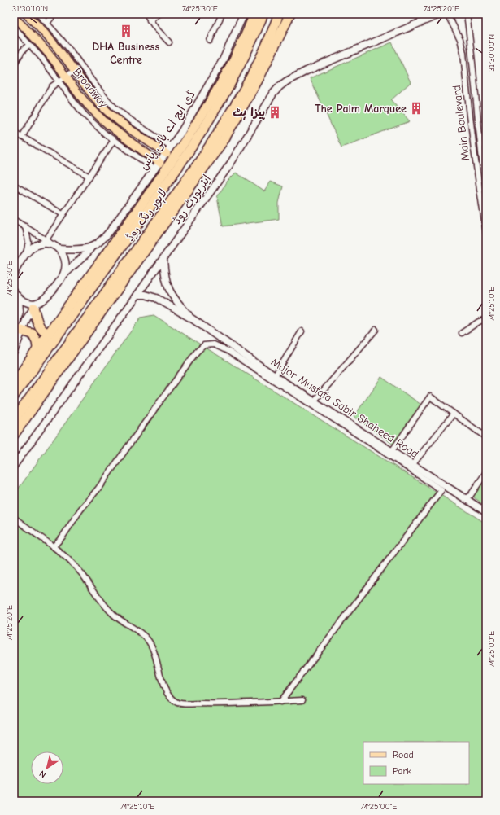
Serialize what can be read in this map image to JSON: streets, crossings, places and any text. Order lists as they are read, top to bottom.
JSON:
{
  "streets": {
    "highway": ["لاہور رنگ روڈ"],
    "main road": [
      "Broadway",
      "ڈی ایچ اے بائی پاس",
      "ایئرپورٹ روڈ",
      "Major Mustafa Sabir Shaheed Road"
    ],
    "street": ["Main Boulevard"]
  },
  "crossings": [
    ["Broadway", "ڈی ایچ اے بائی پاس"]
  ],
  "places": {
    "building": ["DHA Business Centre", "The Palm Marquee", "پیزا ہٹ"]
  },
  "legend": ["Road", "Park"],
  "north": "bottom left",
  "coordinates": [
    "31°30'10\"N",
    "74°25'30\"E",
    "74°25'20\"E",
    "31°30'00\"N",
    "74°25'10\"E",
    "74°25'00\"E"
  ]
}
